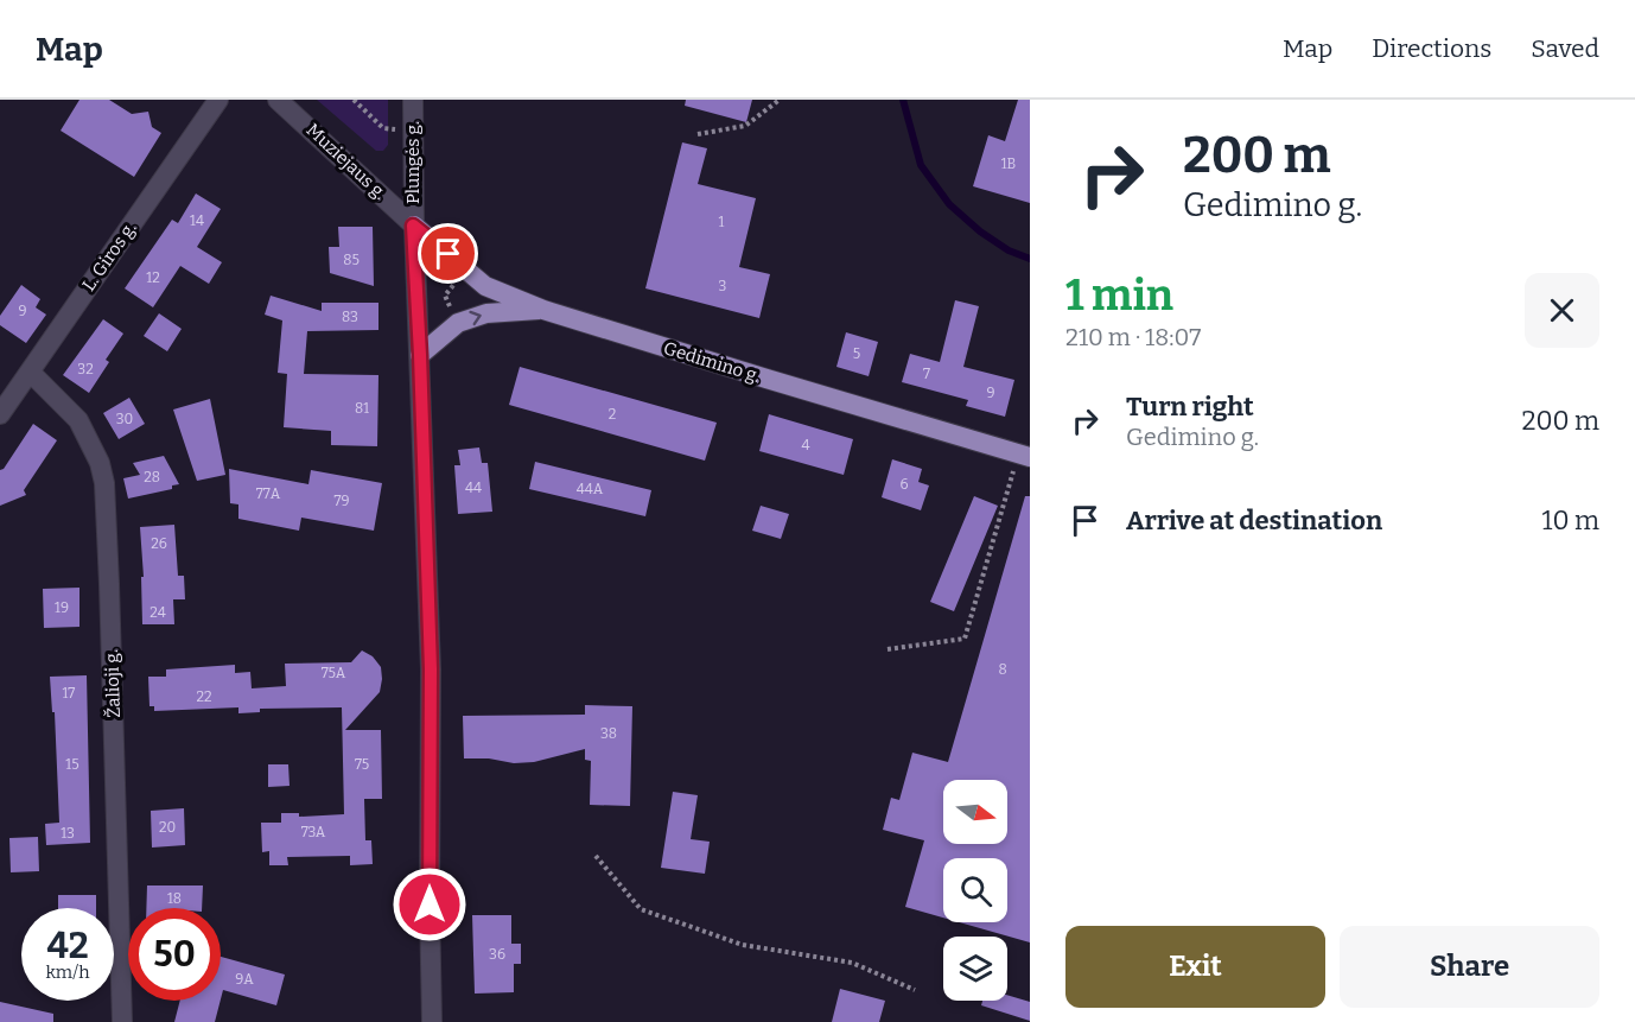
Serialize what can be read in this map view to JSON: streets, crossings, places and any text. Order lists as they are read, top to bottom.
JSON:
{
  "streets": {
    "main road": [
      "Muziejaus g.",
      "Plungės g.",
      "L. Giros g.",
      "Gedimino g.",
      "Žalioji g."
    ]
  },
  "crossings": [
    ["Muziejaus g.", "Plungės g."],
    ["Muziejaus g.", "Gedimino g."],
    ["Plungės g.", "Gedimino g."],
    ["L. Giros g.", "Žalioji g."]
  ],
  "house_numbers": [
    "1B",
    "14",
    "1",
    "85",
    "12",
    "3",
    "9",
    "83",
    "5",
    "32",
    "7",
    "9",
    "81",
    "2",
    "30",
    "4",
    "28",
    "6",
    "44",
    "44A",
    "77A",
    "79",
    "26",
    "19",
    "24",
    "8",
    "75A",
    "17",
    "22",
    "38",
    "15",
    "75",
    "20",
    "73A",
    "13",
    "18",
    "36",
    "9A"
  ],
  "north": "right",
  "page": {
    "header": "Map",
    "nav": ["Map", "Directions", "Saved"],
    "turn": ["200 m", "Gedimino g."],
    "heading": ["1 min", "210 m · 18:07"],
    "list": [
      {
        "name": "Turn right",
        "note": "Gedimino g.",
        "value": "200 m"
      },
      {
        "name": "Arrive at destination",
        "value": "10 m"
      }
    ],
    "speed": "42 km/h",
    "limit": "50",
    "buttons": ["Exit", "Share"]
  }
}
